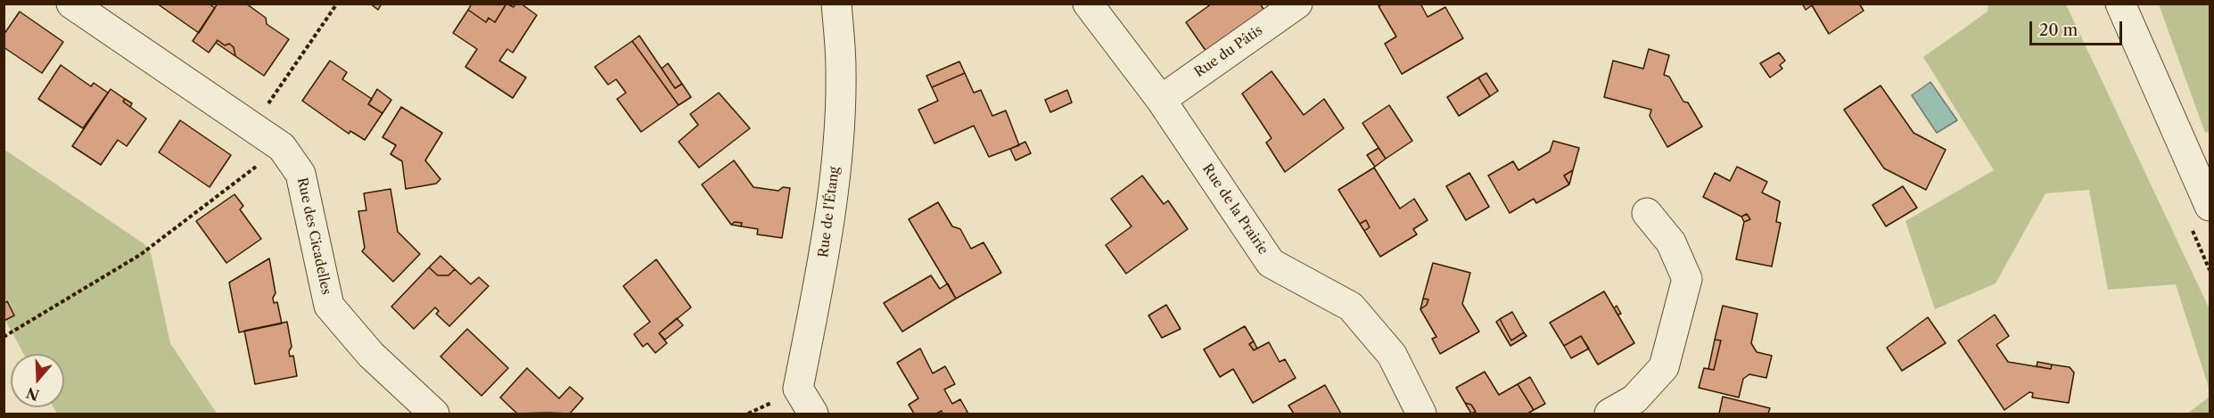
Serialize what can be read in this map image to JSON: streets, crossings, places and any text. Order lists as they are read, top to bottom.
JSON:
{
  "streets": {
    "street": [
      "Rue du Pâtis",
      "Rue de la Prairie",
      "Rue de l'Étang",
      "Rue des Cicadelles"
    ]
  },
  "crossings": [
    ["Rue du Pâtis", "Rue de la Prairie"]
  ],
  "scale_bar": "20 m",
  "north": "bottom"
}
